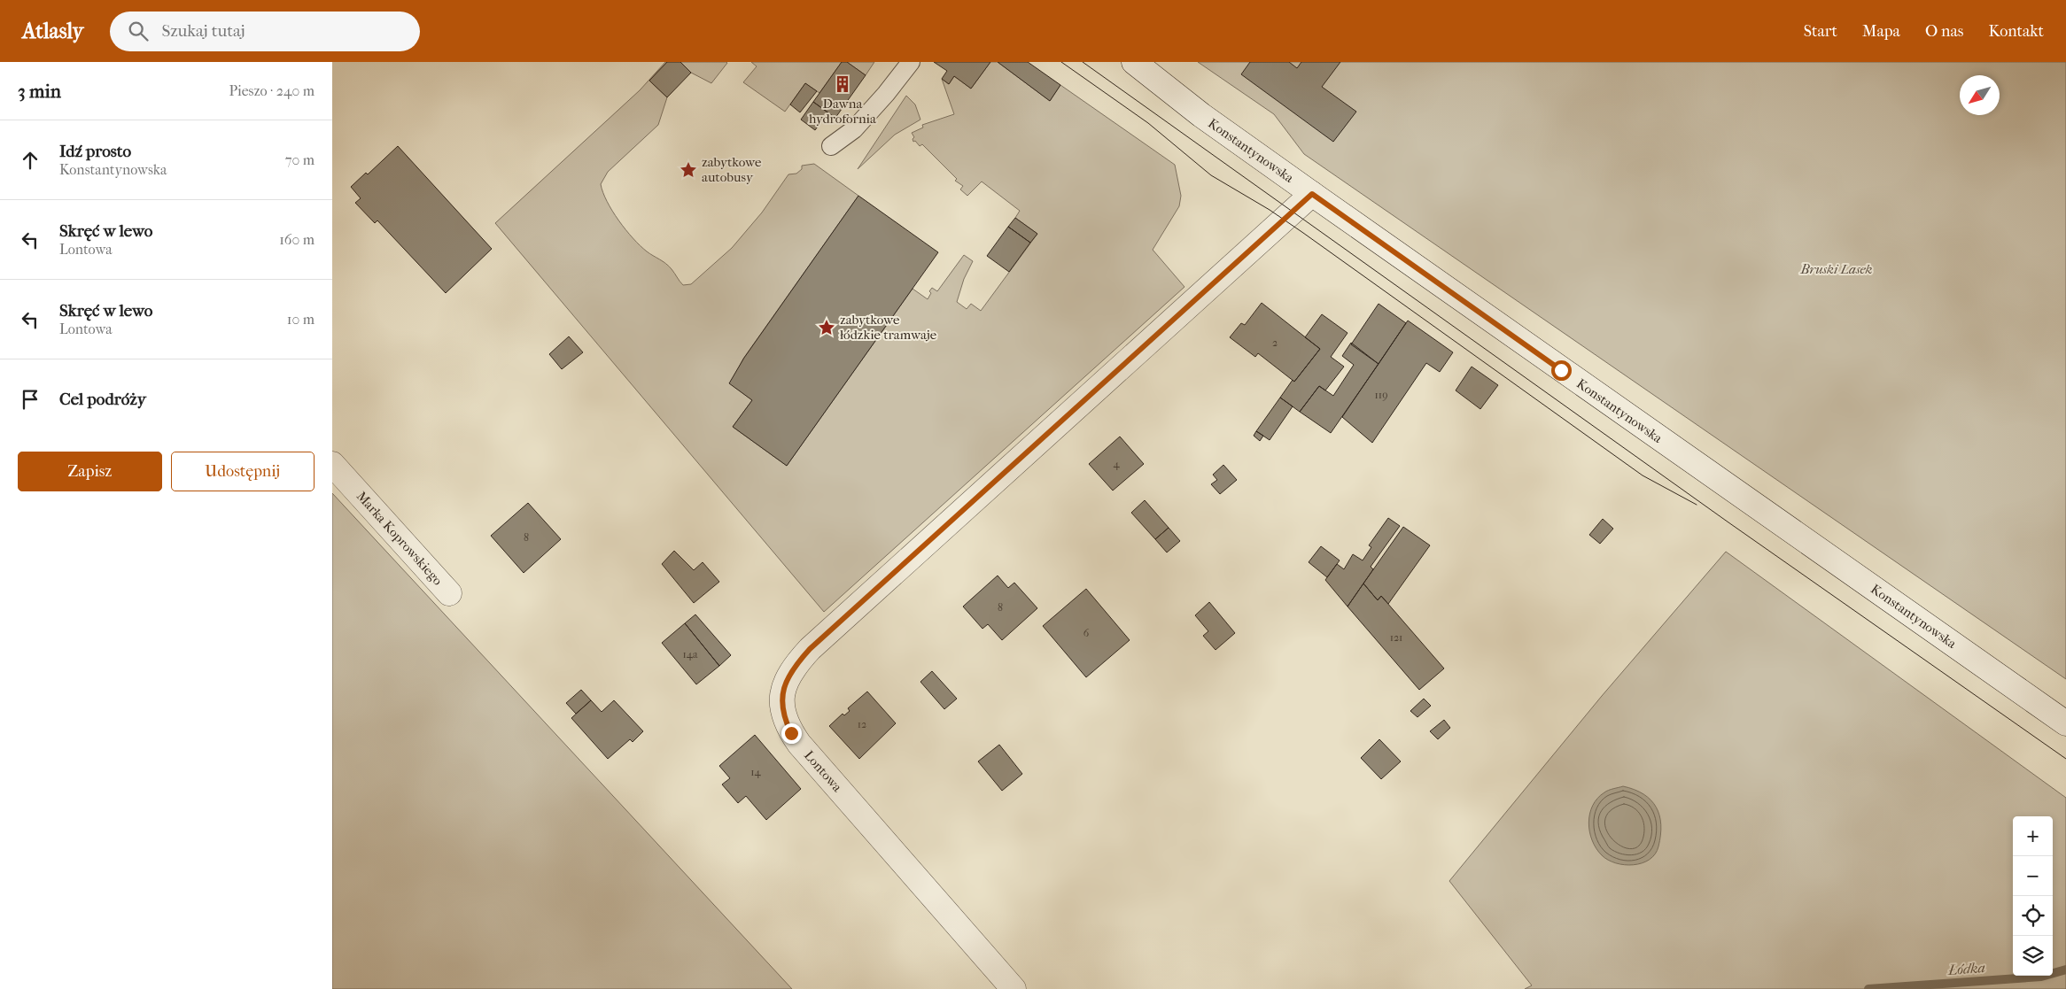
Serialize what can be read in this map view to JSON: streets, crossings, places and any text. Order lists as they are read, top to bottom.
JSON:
{
  "streets": {
    "street": ["Konstantynowska", "Marka Koprowskiego", "Lontowa"]
  },
  "crossings": [
    ["Konstantynowska", "Lontowa"]
  ],
  "water": ["Łódka"],
  "parks": ["Bruski Lasek"],
  "places": {
    "building": ["Dawna hydrofornia"],
    "place": ["zabytkowe autobusy", "zabytkowe łódzkie tramwaje"]
  },
  "house_numbers": [
    "2",
    "119",
    "4",
    "8",
    "8",
    "6",
    "121",
    "14a",
    "12",
    "14"
  ],
  "north": "bottom left",
  "page": {
    "header": "Atlasly",
    "search": "Szukaj tutaj",
    "nav": [
      "Start",
      "Mapa",
      "O nas",
      "Kontakt"
    ],
    "heading": ["3 min", "Pieszo · 240 m"],
    "list": [
      ["Idź prosto", "Konstantynowska", "70 m"],
      ["Skręć w lewo", "Lontowa", "160 m"],
      ["Skręć w lewo", "Lontowa", "10 m"],
      "Cel podróży"
    ],
    "buttons": ["Zapisz", "Udostępnij"],
    "map_buttons": ["+", "−"]
  }
}
